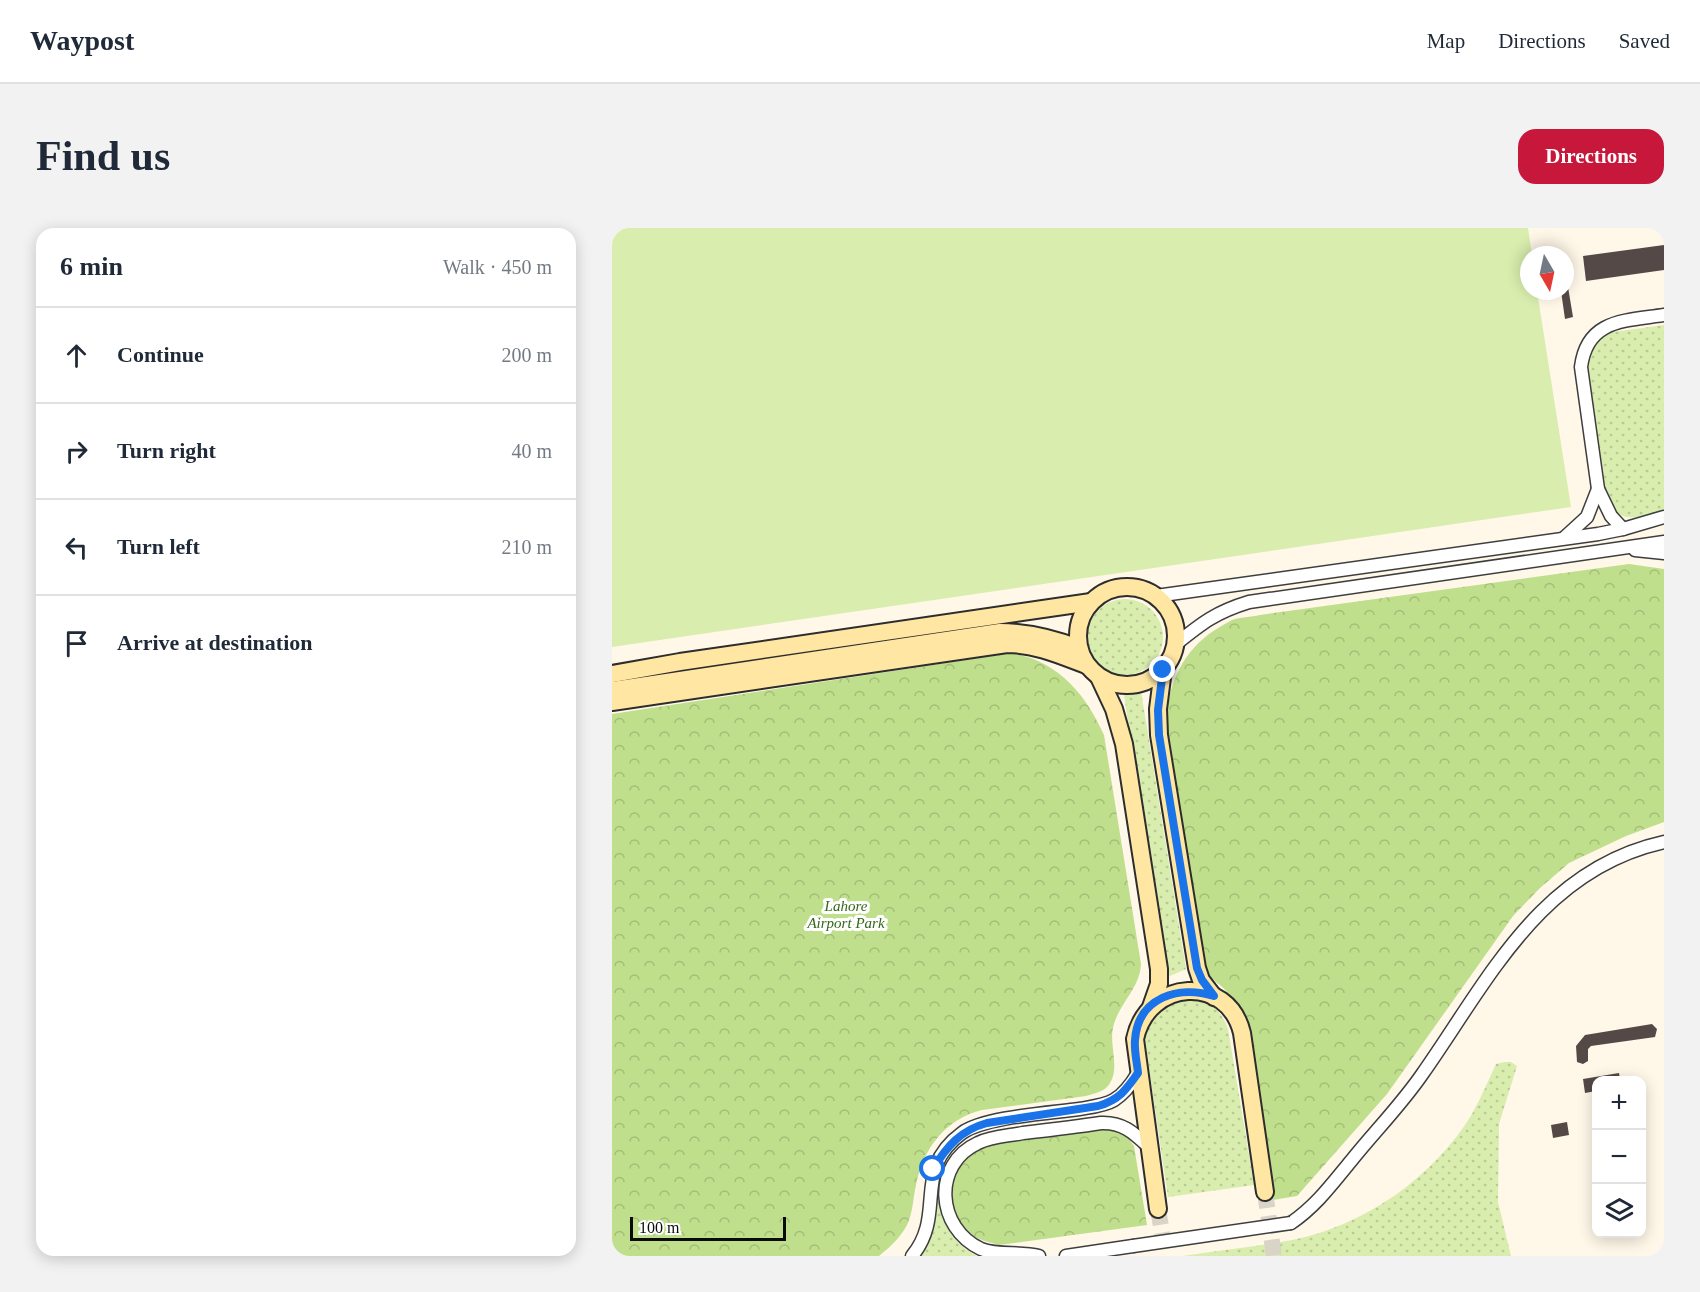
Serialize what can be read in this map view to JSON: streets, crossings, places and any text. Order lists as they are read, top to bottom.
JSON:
{
  "parks": ["Lahore Airport Park"],
  "scale_bar": "100 m",
  "north": "bottom",
  "page": {
    "header": "Waypost",
    "nav": ["Map", "Directions", "Saved"],
    "buttons": "Directions",
    "title": "Find us",
    "heading": ["6 min", "Walk · 450 m"],
    "list": [
      ["Continue", "200 m"],
      ["Turn right", "40 m"],
      ["Turn left", "210 m"],
      "Arrive at destination"
    ],
    "map_buttons": ["+", "−"],
    "scale": "100 m"
  }
}
